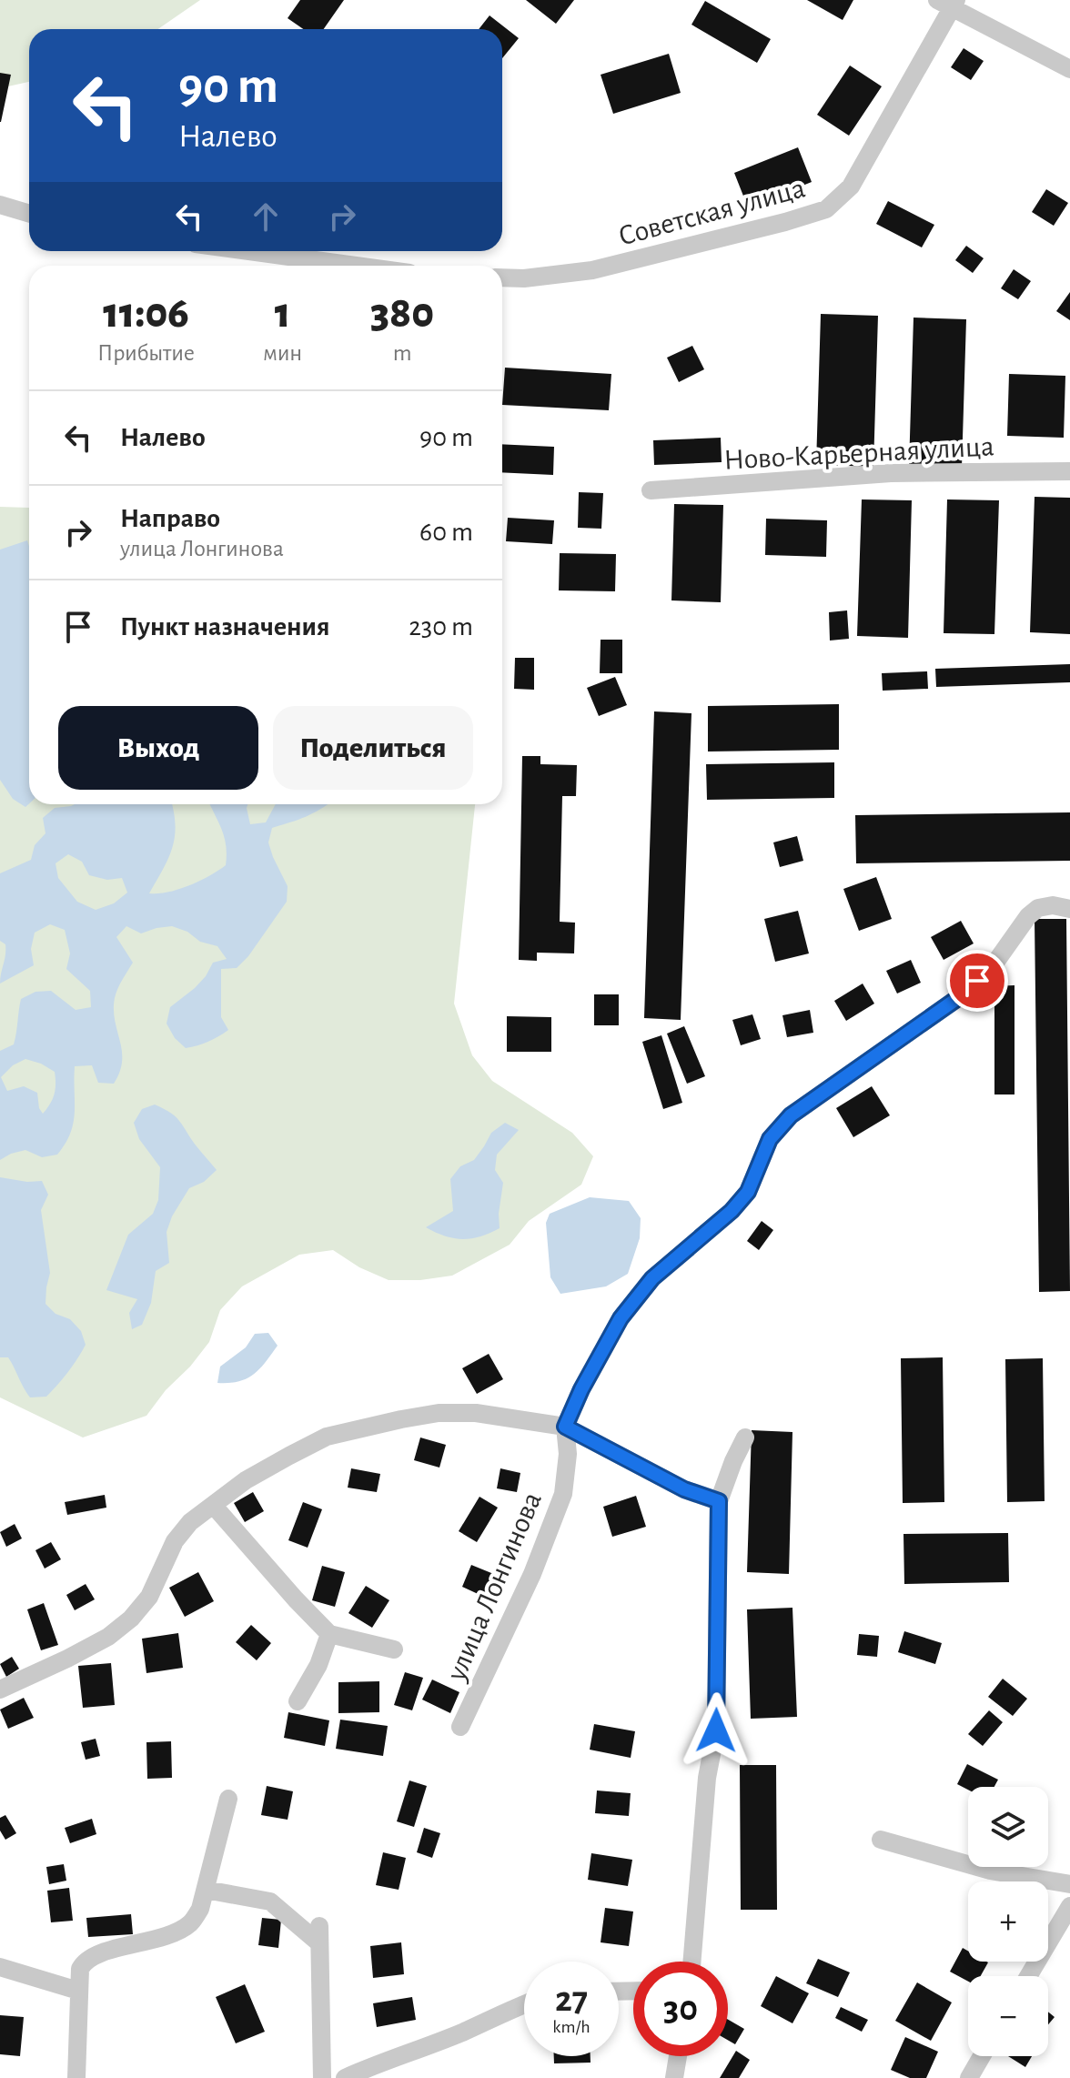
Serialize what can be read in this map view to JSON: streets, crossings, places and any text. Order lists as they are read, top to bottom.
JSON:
{
  "streets": {
    "street": ["Советская улица", "Ново-Карьерная улица", "улица Лонгинова"]
  },
  "page": {
    "turn": ["90 m", "Налево"],
    "eta": [
      "11:06",
      "Прибытие",
      "1",
      "мин",
      "380",
      "m"
    ],
    "list": [
      {
        "name": "Налево",
        "value": "90 m"
      },
      {
        "name": "Направо",
        "note": "улица Лонгинова",
        "value": "60 m"
      },
      {
        "name": "Пункт назначения",
        "value": "230 m"
      }
    ],
    "buttons": ["Выход", "Поделиться"],
    "map_buttons": ["+", "−"],
    "speed": "27 km/h",
    "limit": "30"
  }
}
